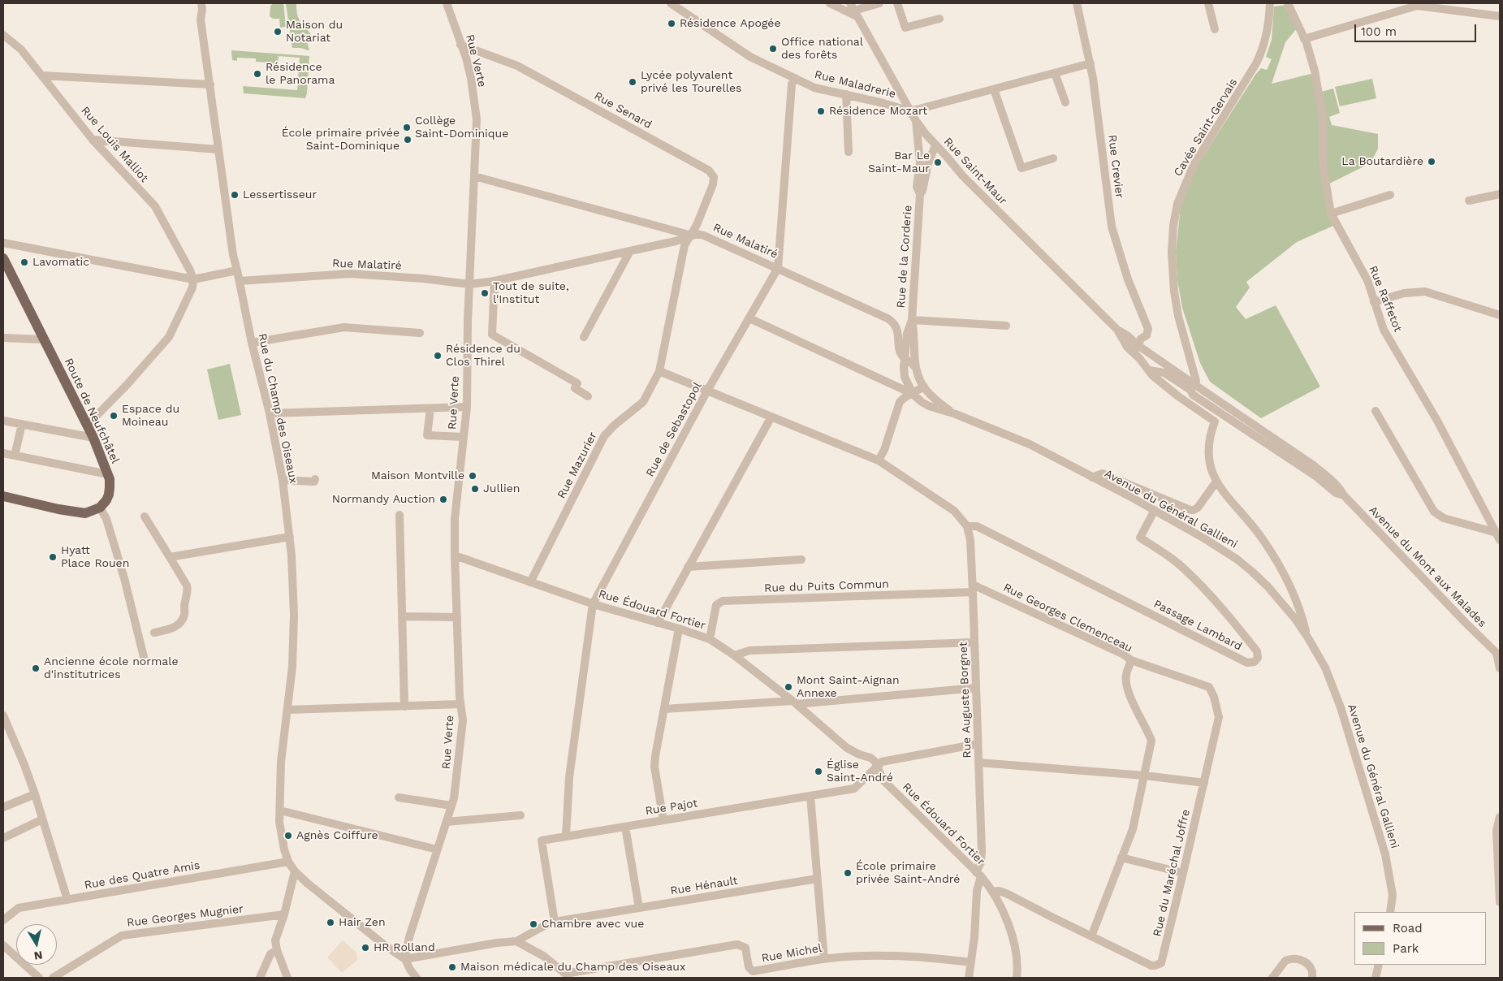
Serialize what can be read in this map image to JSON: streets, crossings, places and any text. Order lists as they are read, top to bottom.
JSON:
{
  "streets": {
    "main road": ["Route de Neufchâtel"],
    "street": [
      "Rue Verte",
      "Rue Maladrerie",
      "Rue Senard",
      "Cavée Saint-Gervais",
      "Rue Louis Malliot",
      "Rue Crevier",
      "Rue Saint-Maur",
      "Rue Malatiré",
      "Rue de la Corderie",
      "Rue Raffetot",
      "Rue du Champ des Oiseaux",
      "Rue de Sebastopol",
      "Rue Mazurier",
      "Avenue du Général Gallieni",
      "Avenue du Mont aux Malades",
      "Rue du Puits Commun",
      "Rue Édouard Fortier",
      "Rue Georges Clemenceau",
      "Passage Lambard",
      "Rue Auguste Borgnet",
      "Rue Pajot",
      "Rue du Maréchal Joffre",
      "Rue des Quatre Amis",
      "Rue Hénault",
      "Rue Georges Mugnier",
      "Rue Michel"
    ]
  },
  "crossings": [
    ["Rue Verte", "Rue Senard"],
    ["Rue Verte", "Rue Malatiré"],
    ["Rue Verte", "Rue du Champ des Oiseaux"],
    ["Rue Verte", "Rue Édouard Fortier"],
    ["Rue Maladrerie", "Rue Saint-Maur"],
    ["Rue Senard", "Rue Malatiré"],
    ["Rue Senard", "Rue Mazurier"],
    ["Cavée Saint-Gervais", "Rue Saint-Maur"],
    ["Cavée Saint-Gervais", "Avenue du Mont aux Malades"],
    ["Rue Crevier", "Rue Saint-Maur"],
    ["Rue Saint-Maur", "Rue de la Corderie"],
    ["Rue Saint-Maur", "Avenue du Mont aux Malades"],
    ["Rue Malatiré", "Rue de la Corderie"],
    ["Rue Malatiré", "Rue du Champ des Oiseaux"],
    ["Rue Malatiré", "Rue de Sebastopol"],
    ["Rue Malatiré", "Rue Mazurier"],
    ["Rue de la Corderie", "Avenue du Général Gallieni"],
    ["Rue du Champ des Oiseaux", "Rue des Quatre Amis"],
    ["Rue de Sebastopol", "Rue Édouard Fortier"],
    ["Rue Mazurier", "Rue Édouard Fortier"],
    ["Avenue du Général Gallieni", "Passage Lambard"],
    ["Rue du Puits Commun", "Rue Édouard Fortier"],
    ["Rue du Puits Commun", "Rue Georges Clemenceau"],
    ["Rue du Puits Commun", "Rue Auguste Borgnet"],
    ["Rue Édouard Fortier", "Rue Auguste Borgnet"],
    ["Rue Édouard Fortier", "Rue Pajot"],
    ["Rue Édouard Fortier", "Rue du Maréchal Joffre"],
    ["Rue Georges Clemenceau", "Rue Auguste Borgnet"],
    ["Rue Georges Clemenceau", "Rue du Maréchal Joffre"],
    ["Passage Lambard", "Rue Auguste Borgnet"],
    ["Rue Auguste Borgnet", "Rue Michel"],
    ["Rue Pajot", "Rue Hénault"]
  ],
  "places": [
    "Résidence Apogée",
    "Maison du Notariat",
    "Office national des forêts",
    "Résidence le Panorama",
    "Lycée polyvalent privé les Tourelles",
    "Résidence Mozart",
    "Collège Saint-Dominique",
    "École primaire privée Saint-Dominique",
    "La Boutardière",
    "Bar Le Saint-Maur",
    "Lessertisseur",
    "Lavomatic",
    "Tout de suite, l'Institut",
    "Résidence du Clos Thirel",
    "Espace du Moineau",
    "Maison Montville",
    "Jullien",
    "Normandy Auction",
    "Hyatt Place Rouen",
    "Ancienne école normale d'institutrices",
    "Mont Saint-Aignan Annexe",
    "Église Saint-André",
    "Agnès Coiffure",
    "École primaire privée Saint-André",
    "Hair Zen",
    "Chambre avec vue",
    "HR Rolland",
    "Maison médicale du Champ des Oiseaux"
  ],
  "legend": ["Road", "Park"],
  "scale_bar": "100 m",
  "north": "bottom"
}
